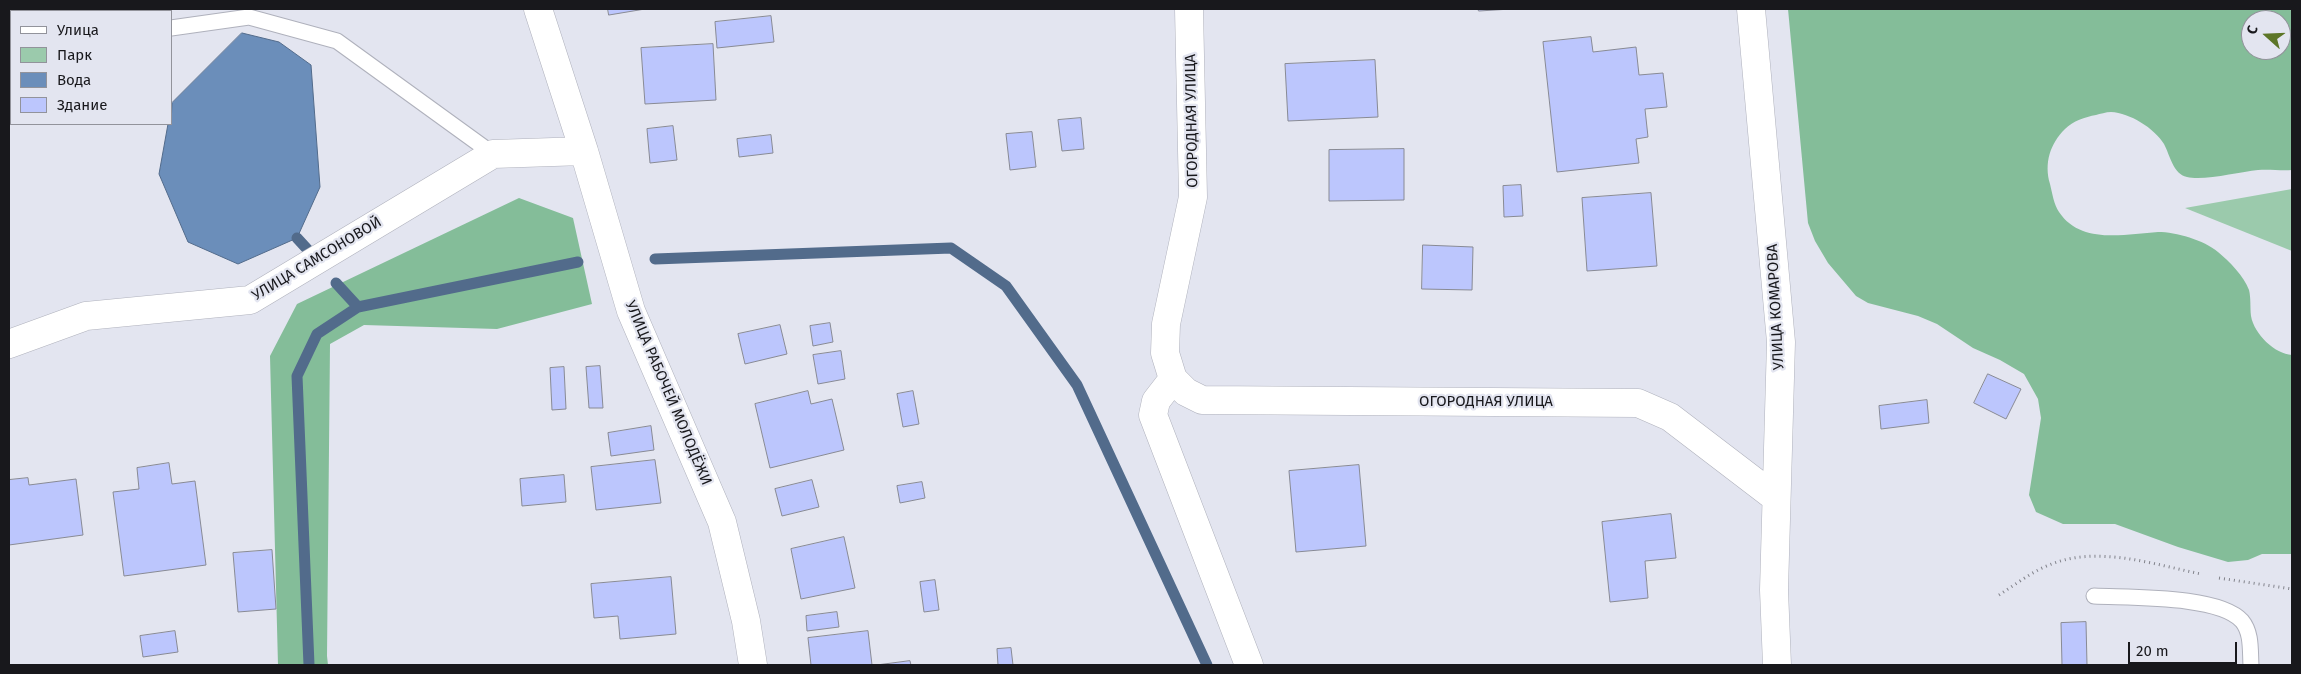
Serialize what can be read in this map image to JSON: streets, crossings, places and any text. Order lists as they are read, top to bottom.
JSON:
{
  "streets": {
    "street": [
      "ОГОРОДНАЯ УЛИЦА",
      "УЛИЦА САМСОНОВОЙ",
      "УЛИЦА КОМАРОВА",
      "УЛИЦА РАБОЧЕЙ МОЛОДЁЖИ"
    ]
  },
  "crossings": [
    ["ОГОРОДНАЯ УЛИЦА", "УЛИЦА КОМАРОВА"],
    ["УЛИЦА САМСОНОВОЙ", "УЛИЦА РАБОЧЕЙ МОЛОДЁЖИ"]
  ],
  "legend": [
    "Улица",
    "Парк",
    "Вода",
    "Здание"
  ],
  "scale_bar": "20 m",
  "north": "left"
}
